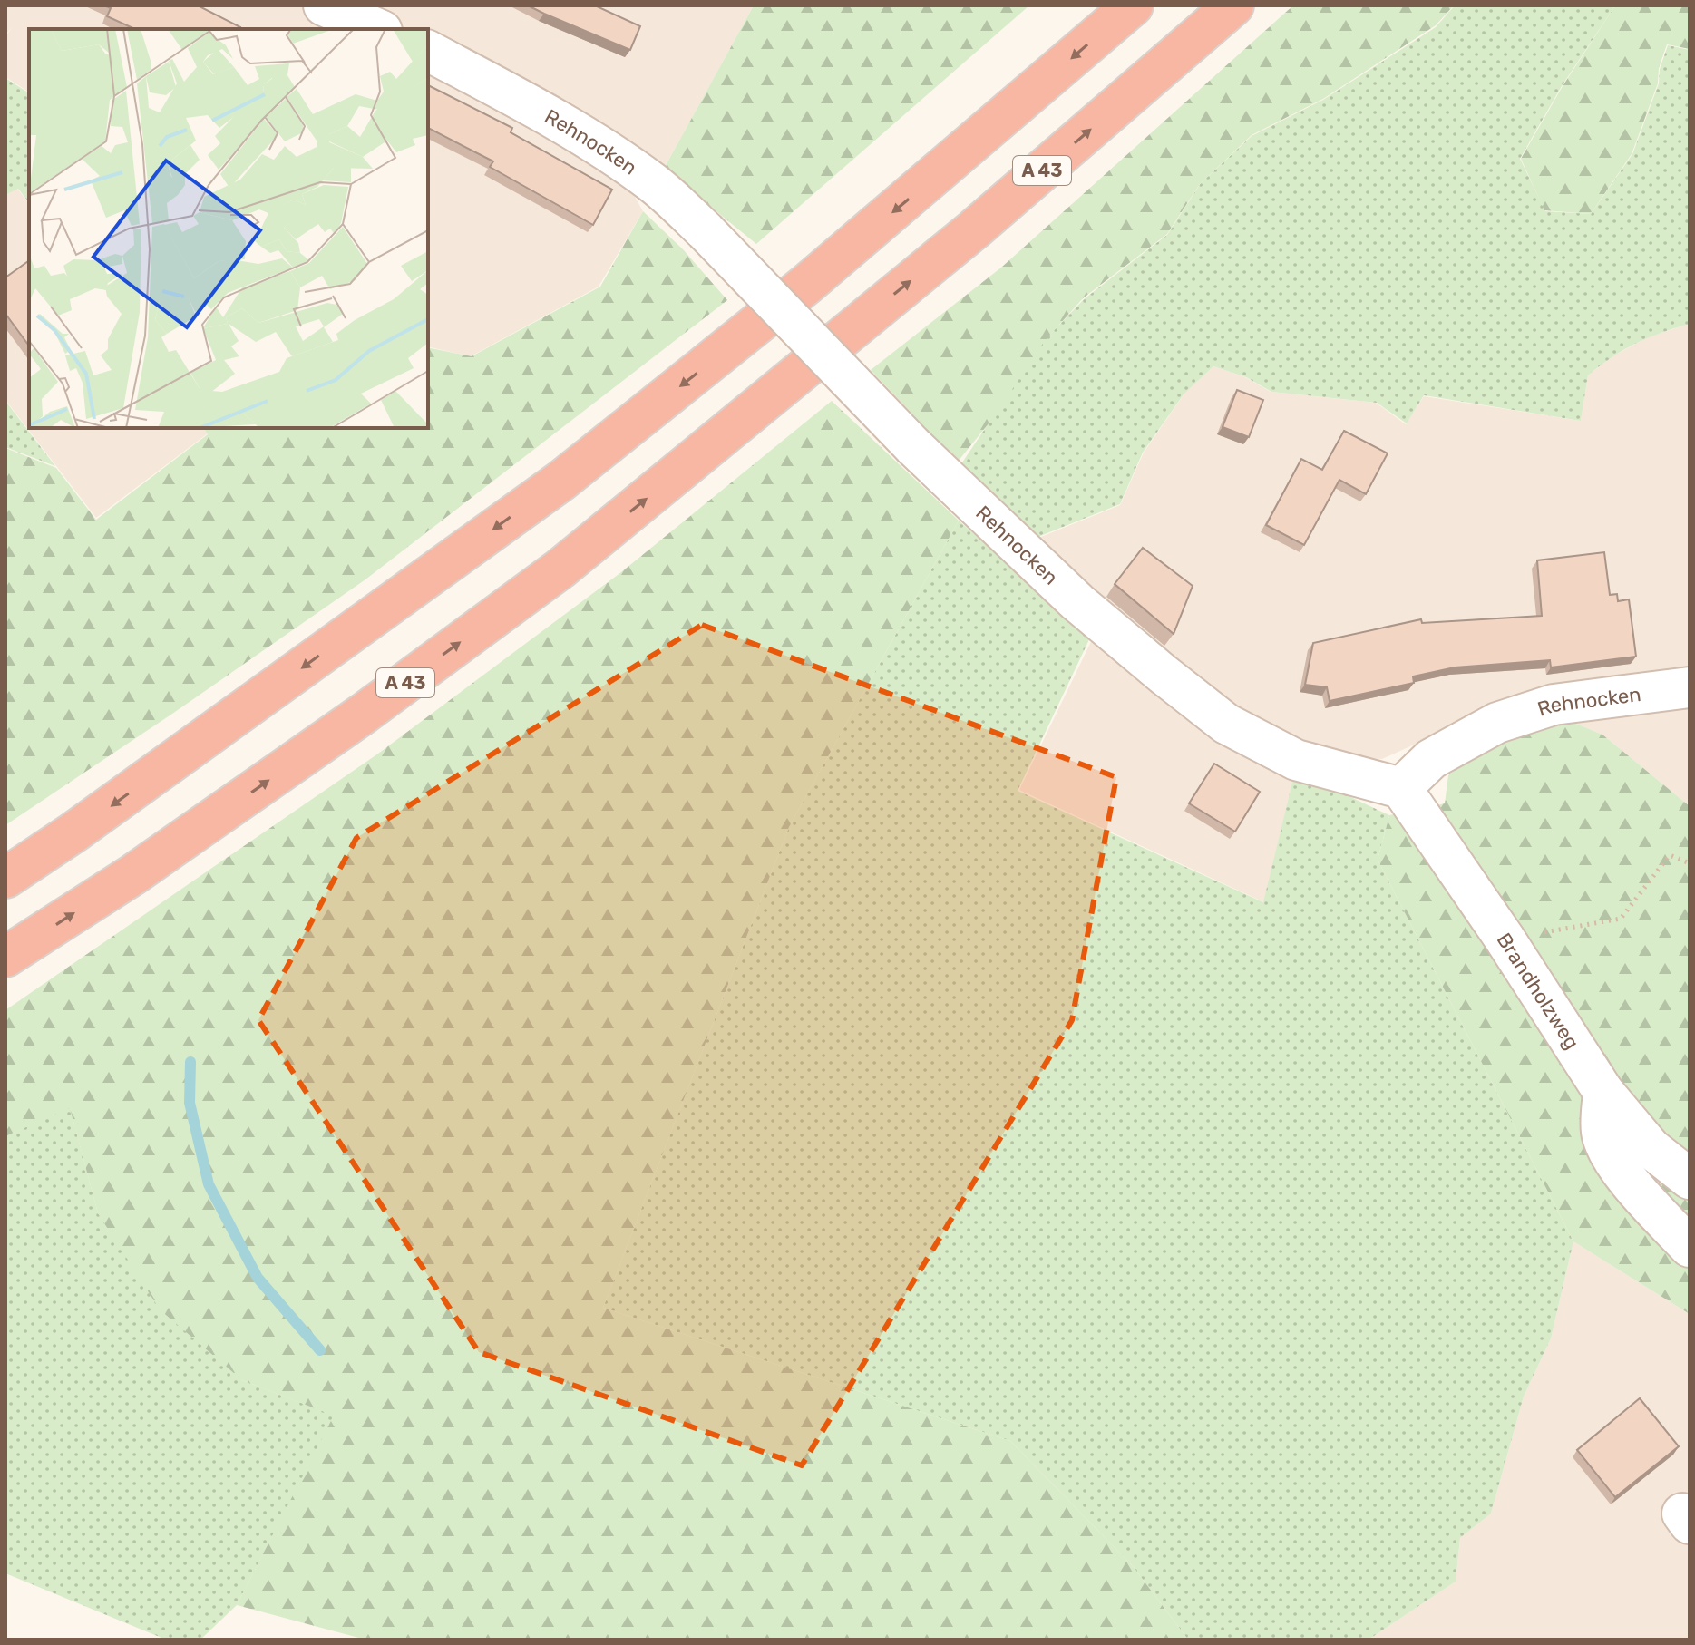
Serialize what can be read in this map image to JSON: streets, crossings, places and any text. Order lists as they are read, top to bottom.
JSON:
{
  "streets": {
    "highway": ["A 43"],
    "street": ["Rehnocken", "Brandholzweg"]
  },
  "crossings": [
    ["Rehnocken", "Brandholzweg"]
  ]
}
